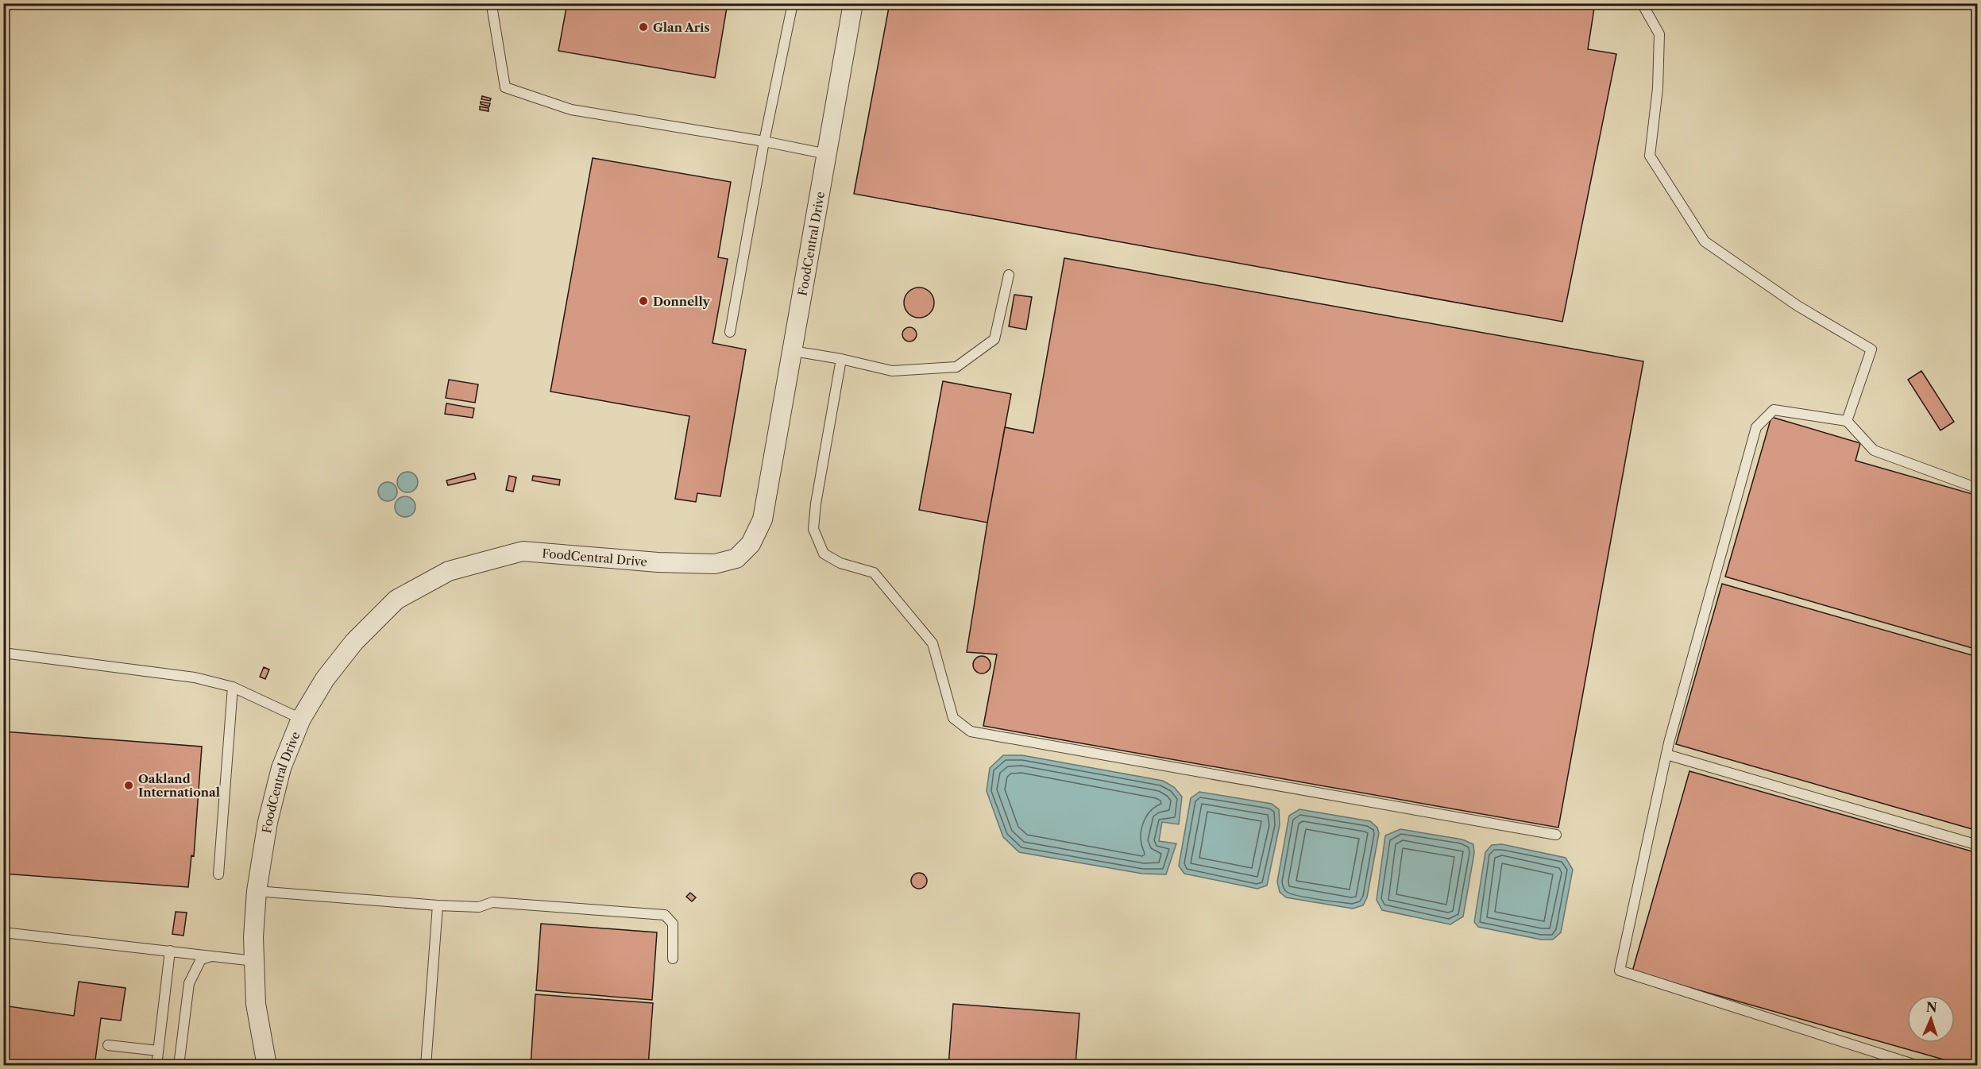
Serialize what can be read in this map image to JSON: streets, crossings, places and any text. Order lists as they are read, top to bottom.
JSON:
{
  "streets": {
    "street": ["FoodCentral Drive"]
  },
  "places": ["Glan Aris", "Donnelly", "Oakland International"],
  "north": "top"
}
